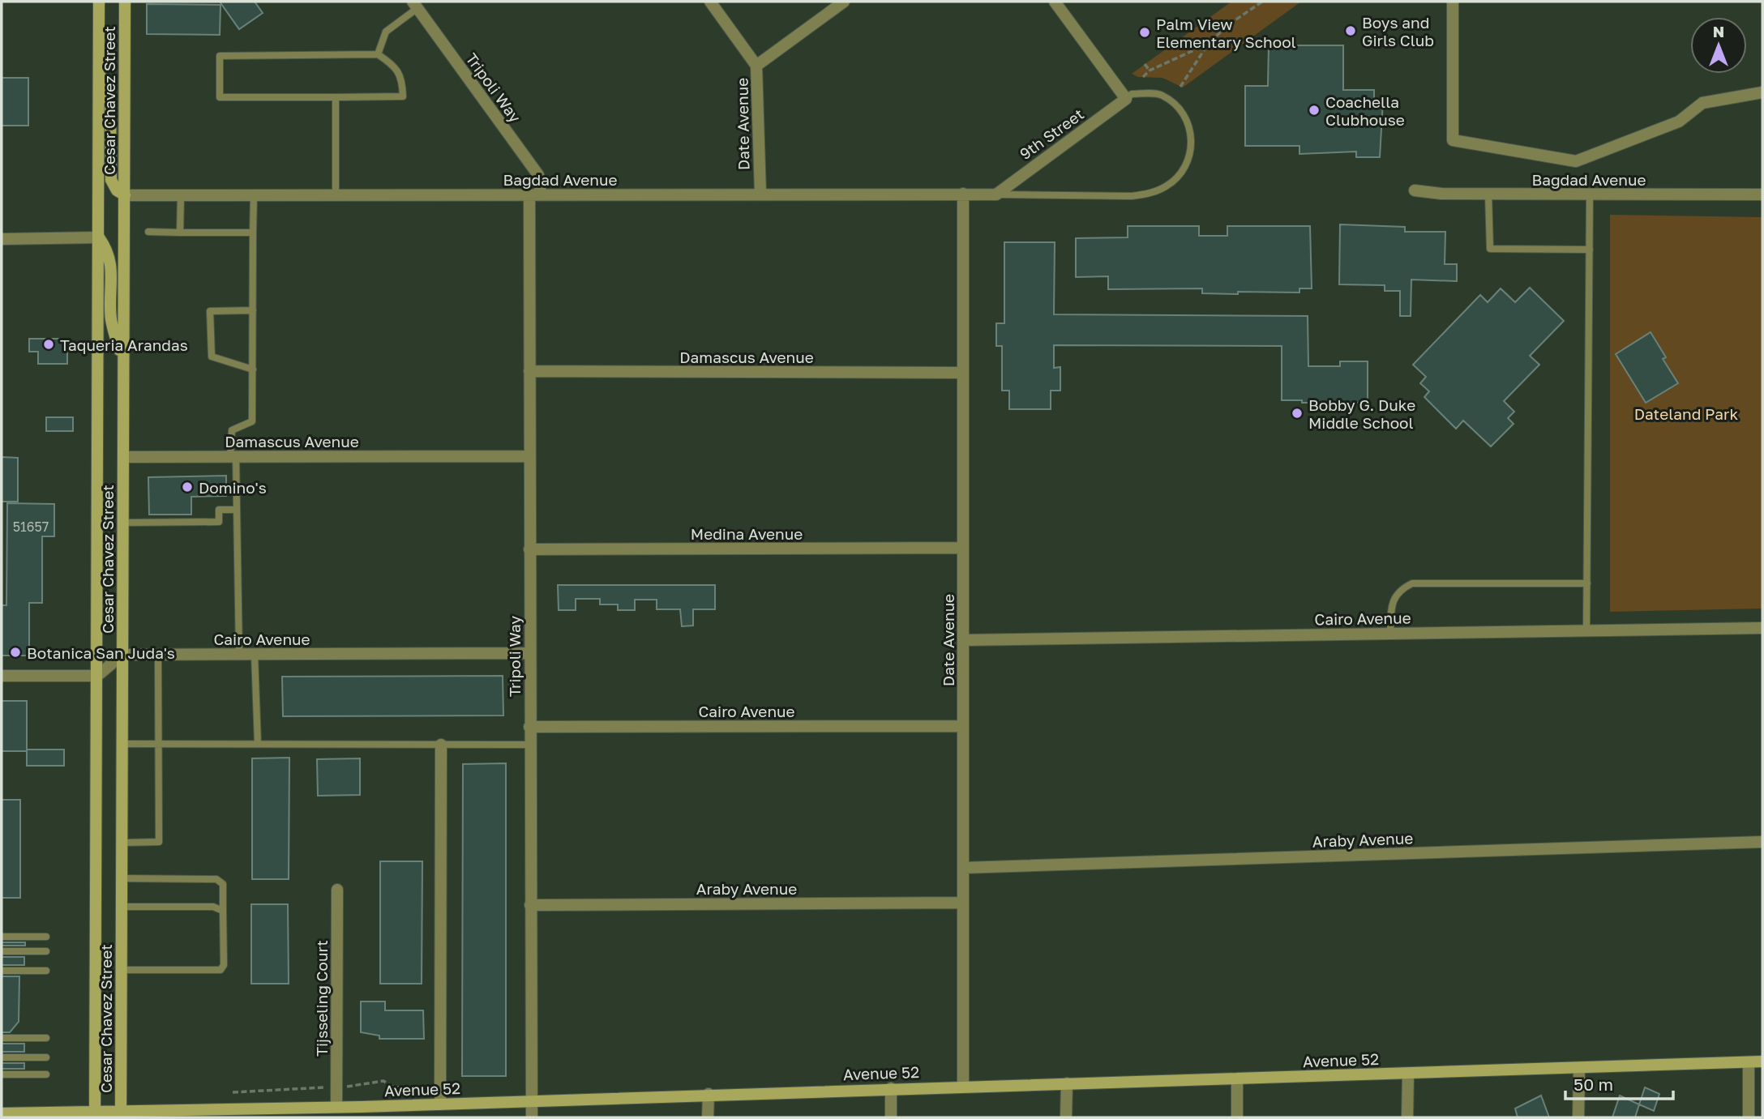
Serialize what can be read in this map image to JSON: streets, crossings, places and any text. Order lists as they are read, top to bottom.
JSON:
{
  "streets": {
    "main road": ["Cesar Chavez Street", "Avenue 52"],
    "street": [
      "Tripoli Way",
      "Date Avenue",
      "9th Street",
      "Bagdad Avenue",
      "Damascus Avenue",
      "Medina Avenue",
      "Cairo Avenue",
      "Araby Avenue",
      "Tijsseling Court"
    ]
  },
  "crossings": [
    ["Tripoli Way", "Bagdad Avenue"],
    ["Tripoli Way", "Damascus Avenue"],
    ["Tripoli Way", "Medina Avenue"],
    ["Tripoli Way", "Cairo Avenue"],
    ["Tripoli Way", "Araby Avenue"],
    ["Tripoli Way", "Avenue 52"],
    ["Cesar Chavez Street", "Bagdad Avenue"],
    ["Cesar Chavez Street", "Damascus Avenue"],
    ["Cesar Chavez Street", "Cairo Avenue"],
    ["Cesar Chavez Street", "Avenue 52"],
    ["Date Avenue", "Bagdad Avenue"],
    ["Date Avenue", "Damascus Avenue"],
    ["Date Avenue", "Medina Avenue"],
    ["Date Avenue", "Cairo Avenue"],
    ["Date Avenue", "Araby Avenue"],
    ["Date Avenue", "Avenue 52"],
    ["9th Street", "Bagdad Avenue"],
    ["Tijsseling Court", "Avenue 52"]
  ],
  "parks": ["Dateland Park"],
  "places": [
    "Boys and Girls Club",
    "Palm View Elementary School",
    "Coachella Clubhouse",
    "Taqueria Arandas",
    "Bobby G. Duke Middle School",
    "Domino's",
    "Botanica San Juda's"
  ],
  "house_numbers": ["51657"],
  "scale_bar": "50 m",
  "north": "top"
}
